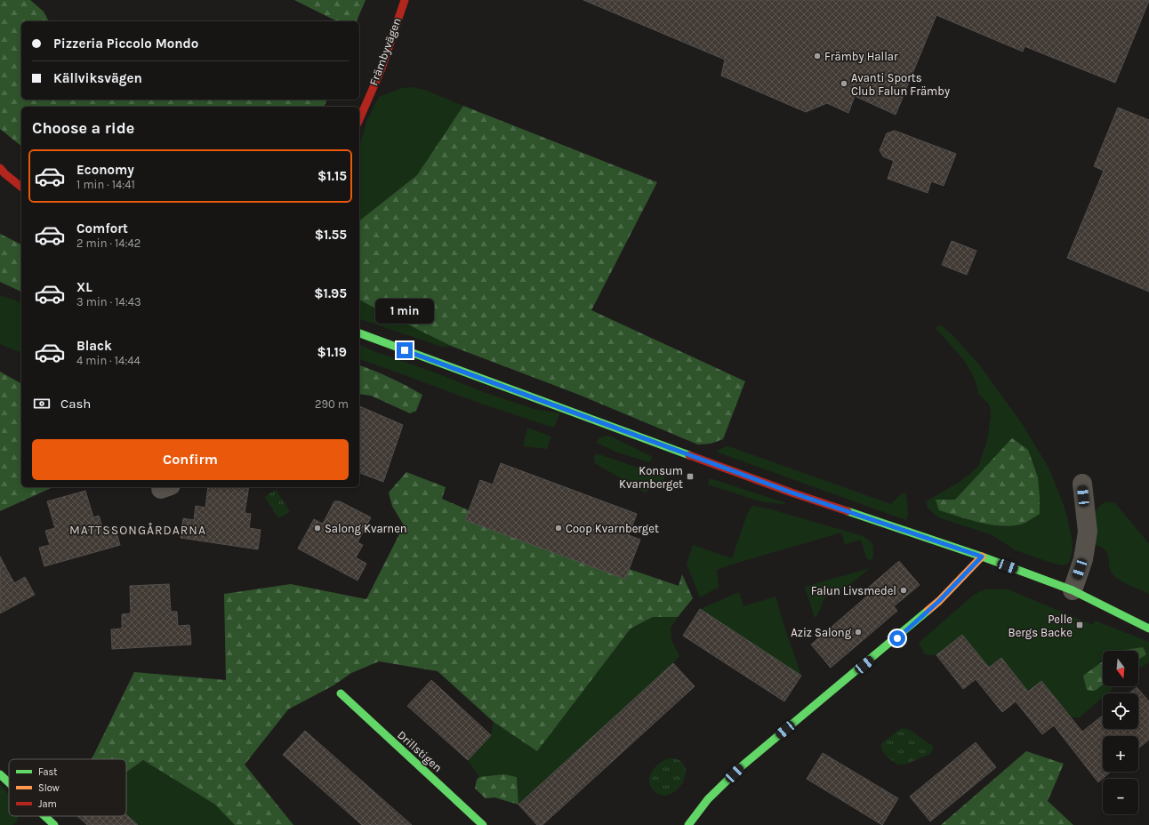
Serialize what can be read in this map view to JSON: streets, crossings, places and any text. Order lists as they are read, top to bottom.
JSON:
{
  "streets": {
    "street": ["Främbyvägen", "Drillstigen"]
  },
  "districts": ["MATTSSONGÅRDARNA"],
  "places": {
    "other": [
      "Främby Hallar",
      "Avanti Sports Club Falun Främby",
      "Salong Kvarnen",
      "Coop Kvarnberget",
      "Falun Livsmedel",
      "Aziz Salong"
    ],
    "transit": ["Konsum Kvarnberget", "Pelle Bergs Backe"]
  },
  "legend": ["Fast", "Slow", "Jam"],
  "north": "bottom",
  "page": {
    "banner": ["Pizzeria Piccolo Mondo", "Källviksvägen"],
    "heading": "Choose a ride",
    "list": [
      {
        "name": "Economy",
        "note": "1 min · 14:41",
        "value": "$1.15"
      },
      {
        "name": "Comfort",
        "note": "2 min · 14:42",
        "value": "$1.55"
      },
      {
        "name": "XL",
        "note": "3 min · 14:43",
        "value": "$1.95"
      },
      {
        "name": "Black",
        "note": "4 min · 14:44",
        "value": "$1.19"
      }
    ],
    "bubble": "1 min",
    "pay": ["Cash", "290 m"],
    "buttons": "Confirm",
    "map_buttons": ["+", "−"]
  }
}
